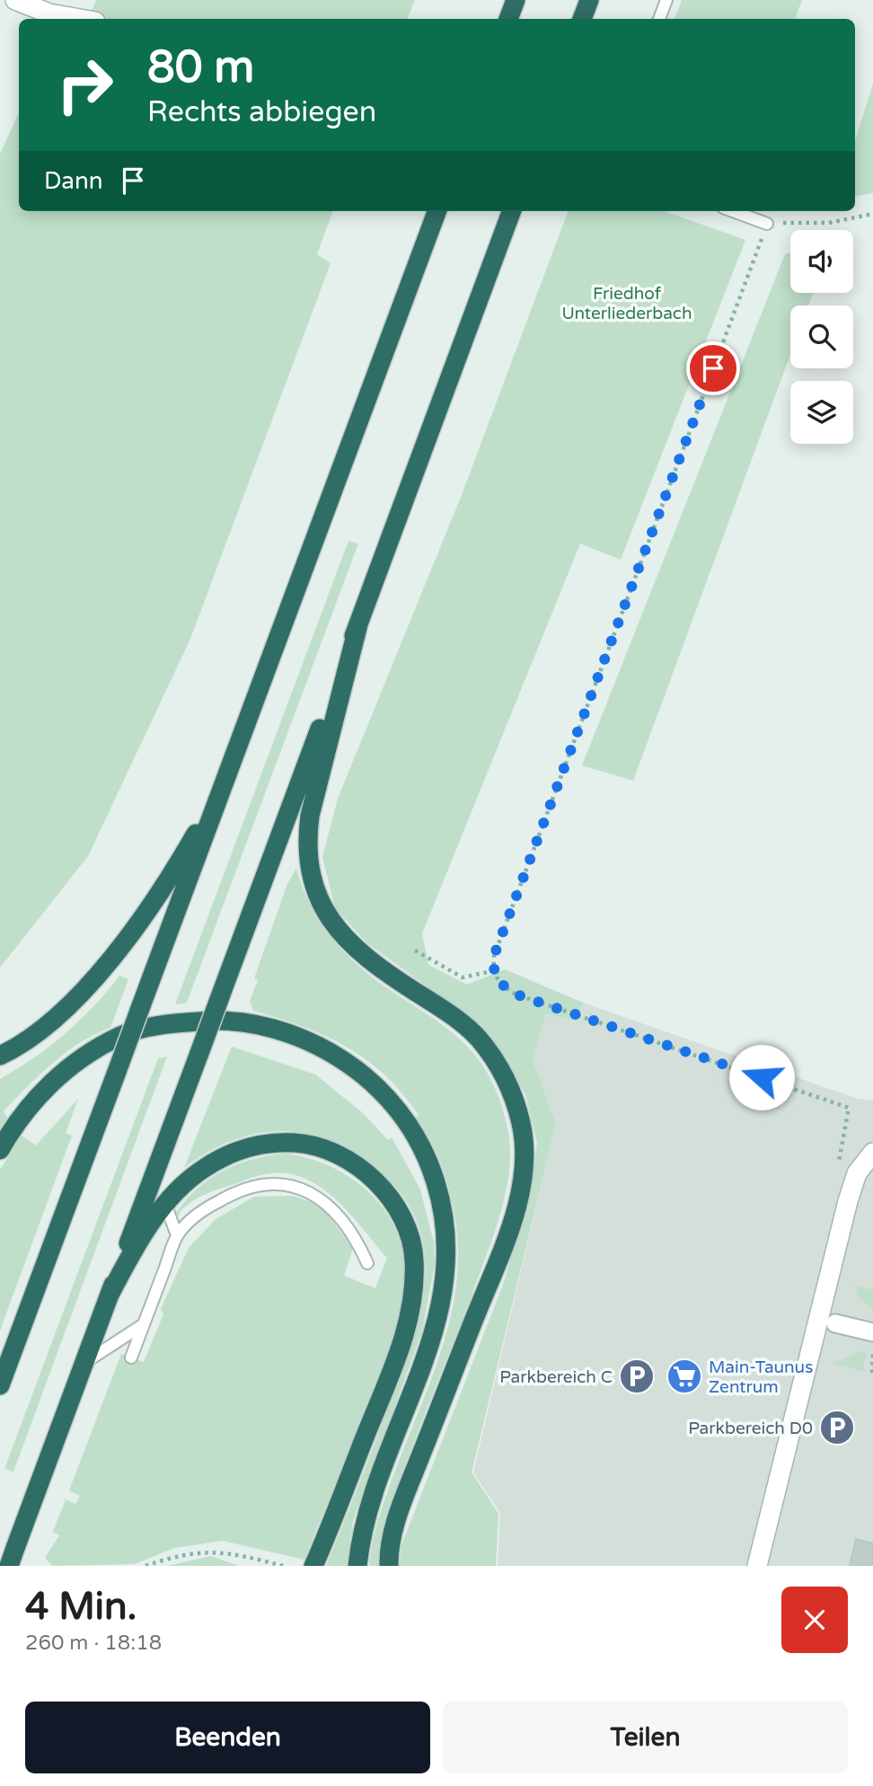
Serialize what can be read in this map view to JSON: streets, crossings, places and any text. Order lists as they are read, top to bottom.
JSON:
{
  "parks": ["Friedhof Unterliederbach"],
  "places": {
    "parking": ["Parkbereich C", "Parkbereich D0"],
    "supermarket": ["Main-Taunus Zentrum"]
  },
  "page": {
    "turn": ["80 m", "Rechts abbiegen"],
    "then": "Dann",
    "heading": ["4 Min.", "260 m · 18:18"],
    "buttons": ["Beenden", "Teilen"]
  }
}
